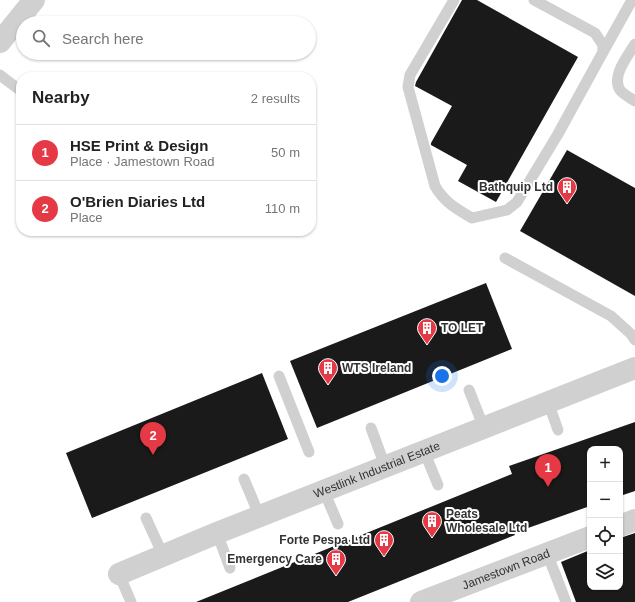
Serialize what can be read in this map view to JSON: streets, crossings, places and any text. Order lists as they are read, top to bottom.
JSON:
{
  "streets": {
    "street": ["Westlink Industrial Estate", "Jamestown Road"]
  },
  "places": {
    "building": [
      "Bathquip Ltd",
      "TO LET",
      "WTS Ireland",
      "Peats Wholesale Ltd",
      "Forte Pespa Ltd",
      "Emergency Care"
    ]
  },
  "page": {
    "search": "Search here",
    "heading": ["Nearby", "2 results"],
    "list": [
      {
        "mark": "1",
        "name": "HSE Print & Design",
        "note": "Place · Jamestown Road",
        "value": "50 m"
      },
      {
        "mark": "2",
        "name": "O'Brien Diaries Ltd",
        "note": "Place",
        "value": "110 m"
      }
    ],
    "pins": ["2", "1"],
    "map_buttons": ["+", "−"]
  }
}
